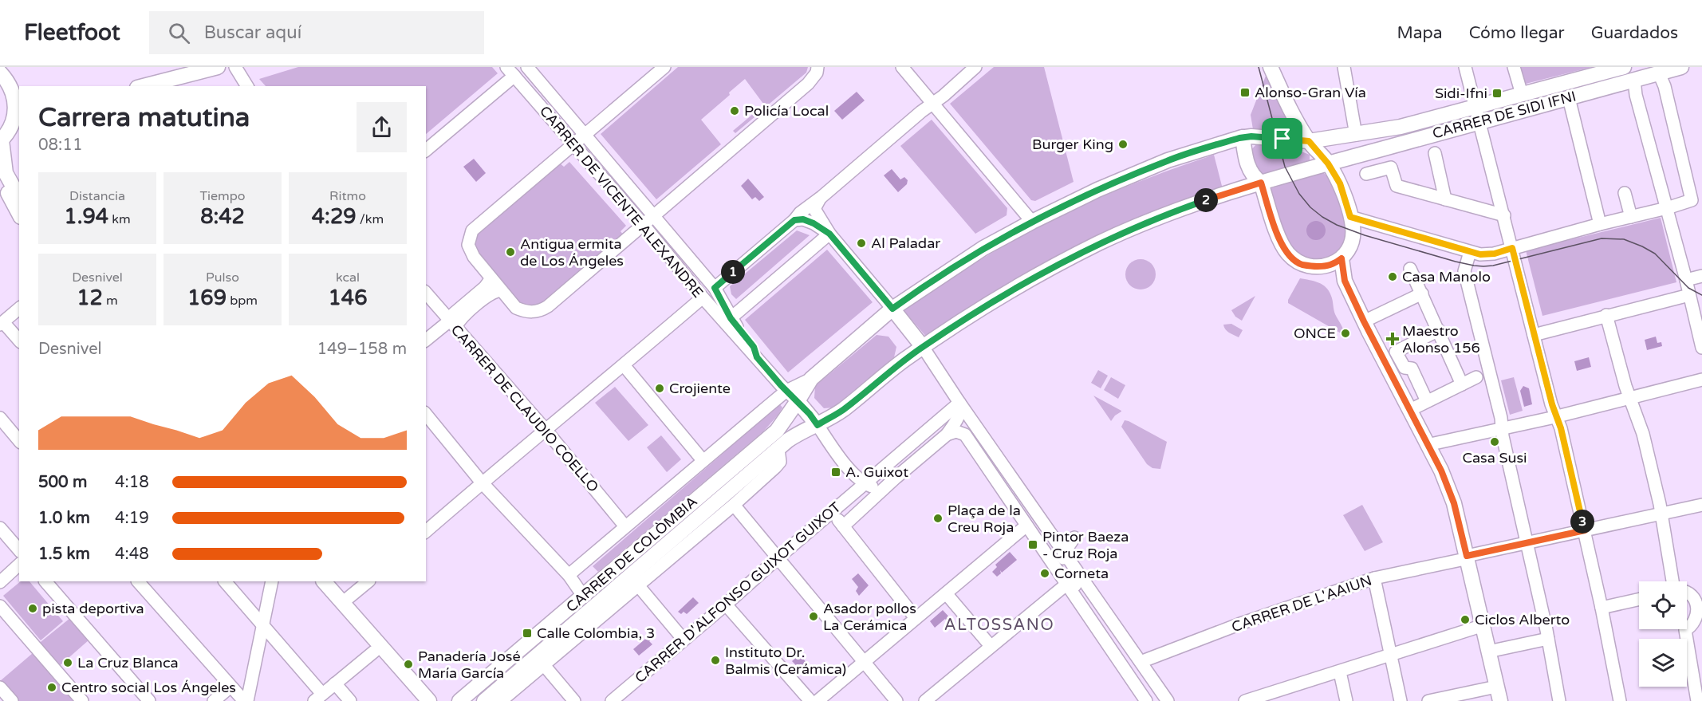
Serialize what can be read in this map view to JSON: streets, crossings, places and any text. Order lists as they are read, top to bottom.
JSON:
{
  "streets": {
    "main road": ["CARRER DE SIDI IFNI", "CARRER DE COLÒMBIA"],
    "street": [
      "CARRER DE VICENTE ALEXANDRE",
      "CARRER DE CLAUDIO COELLO",
      "CARRER D'ALFONSO GUIXOT GUIXOT",
      "CARRER DE L'AAIUN"
    ]
  },
  "crossings": [
    ["CARRER DE SIDI IFNI", "CARRER DE COLÒMBIA"],
    ["CARRER DE VICENTE ALEXANDRE", "CARRER DE COLÒMBIA"],
    ["CARRER DE CLAUDIO COELLO", "CARRER DE COLÒMBIA"]
  ],
  "districts": ["ALTOSSANO"],
  "places": {
    "transit": [
      "Alonso-Gran Vía",
      "Sidi-Ifni",
      "A. Guixot",
      "Pintor Baeza - Cruz Roja",
      "Calle Colombia, 3"
    ],
    "other": [
      "Policía Local",
      "Burger King",
      "Al Paladar",
      "Antigua ermita de Los Ángeles",
      "Casa Manolo",
      "ONCE",
      "Crojiente",
      "Casa Susi",
      "Plaça de la Creu Roja",
      "Corneta",
      "pista deportiva",
      "Asador pollos La Cerámica",
      "Ciclos Alberto",
      "Instituto Dr. Balmis (Cerámica)",
      "La Cruz Blanca",
      "Panadería José María García",
      "Centro social Los Ángeles"
    ],
    "health": ["Maestro Alonso 156"]
  },
  "page": {
    "header": "Fleetfoot",
    "search": "Buscar aquí",
    "nav": ["Mapa", "Cómo llegar", "Guardados"],
    "heading": ["Carrera matutina", "08:11"],
    "stats": [
      ["Distancia", "1.94 km"],
      ["Tiempo", "8:42"],
      ["Ritmo", "4:29 /km"],
      ["Desnivel", "12 m"],
      ["Pulso", "169 bpm"],
      ["kcal", "146"]
    ],
    "pins": ["2", "1", "3"],
    "chart": ["Desnivel", "149–158 m"],
    "list": [
      {
        "name": "500 m",
        "note": "4:18"
      },
      {
        "name": "1.0 km",
        "note": "4:19"
      },
      {
        "name": "1.5 km",
        "note": "4:48"
      }
    ]
  }
}
